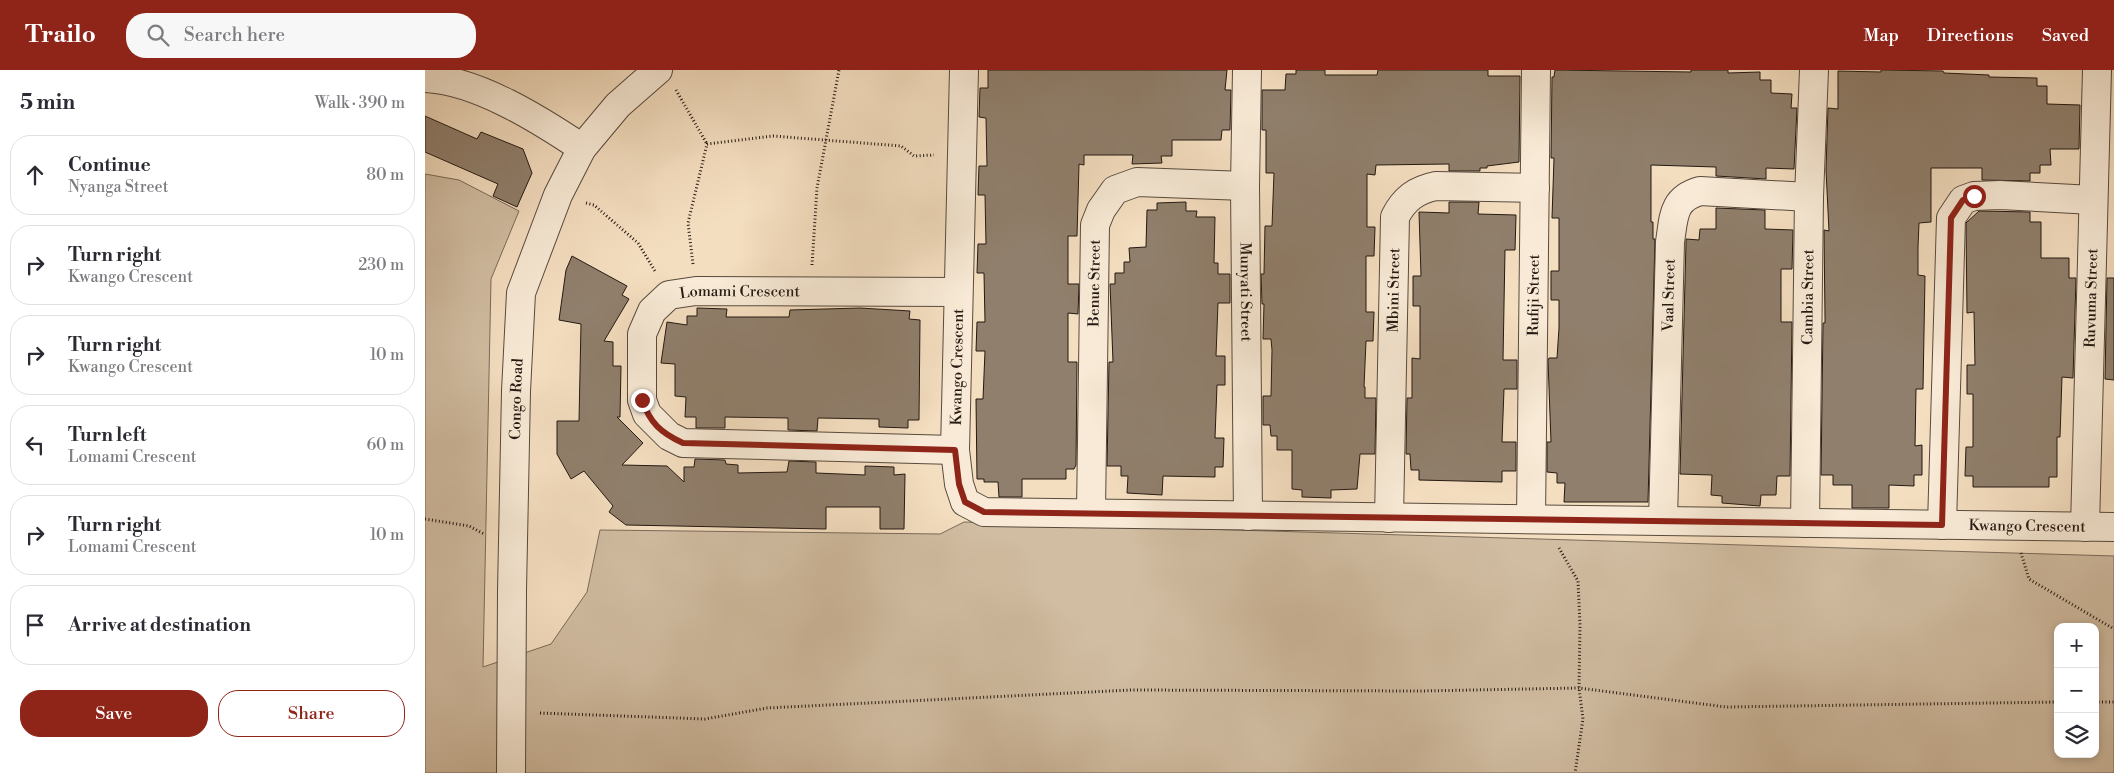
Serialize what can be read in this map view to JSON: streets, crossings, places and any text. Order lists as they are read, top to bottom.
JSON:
{
  "streets": {
    "street": [
      "Benue Street",
      "Mbini Street",
      "Lomami Crescent",
      "Munyati Street",
      "Vaal Street",
      "Rufiji Street",
      "Cambia Street",
      "Ruvuma Street",
      "Kwango Crescent",
      "Congo Road"
    ]
  },
  "crossings": [
    ["Benue Street", "Munyati Street"],
    ["Benue Street", "Kwango Crescent"],
    ["Mbini Street", "Rufiji Street"],
    ["Mbini Street", "Kwango Crescent"],
    ["Lomami Crescent", "Kwango Crescent"],
    ["Munyati Street", "Kwango Crescent"],
    ["Vaal Street", "Cambia Street"],
    ["Vaal Street", "Kwango Crescent"],
    ["Rufiji Street", "Kwango Crescent"],
    ["Cambia Street", "Kwango Crescent"],
    ["Ruvuma Street", "Kwango Crescent"]
  ],
  "page": {
    "header": "Trailo",
    "search": "Search here",
    "nav": ["Map", "Directions", "Saved"],
    "heading": ["5 min", "Walk · 390 m"],
    "list": [
      ["Continue", "Nyanga Street", "80 m"],
      ["Turn right", "Kwango Crescent", "230 m"],
      ["Turn right", "Kwango Crescent", "10 m"],
      ["Turn left", "Lomami Crescent", "60 m"],
      ["Turn right", "Lomami Crescent", "10 m"],
      "Arrive at destination"
    ],
    "map_buttons": ["+", "−"],
    "buttons": ["Save", "Share"]
  }
}
